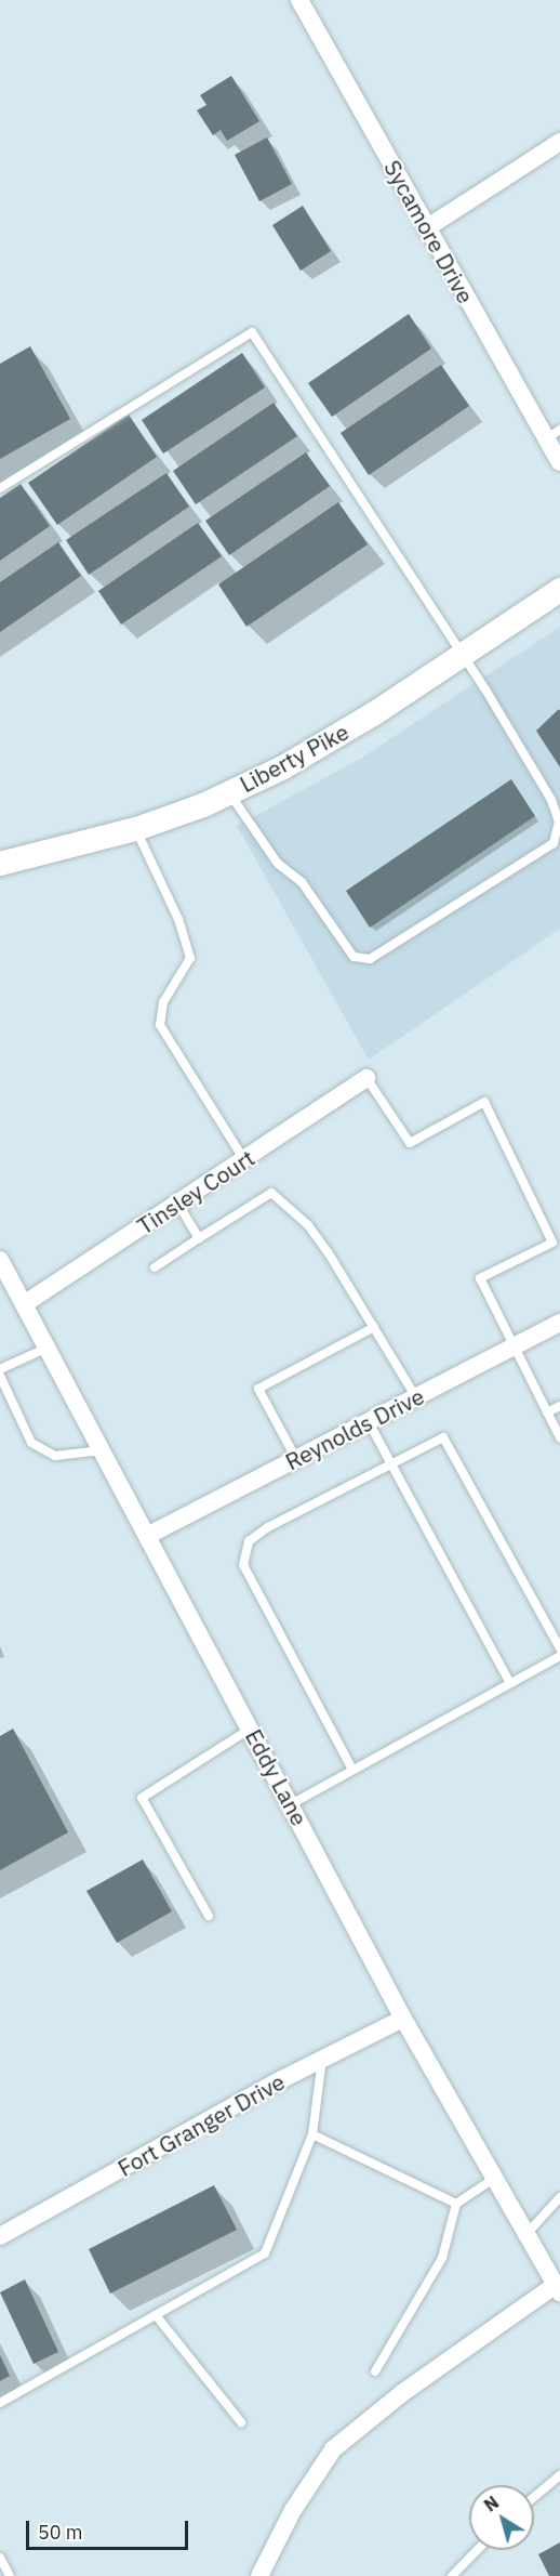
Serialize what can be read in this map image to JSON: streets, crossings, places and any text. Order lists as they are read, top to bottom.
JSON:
{
  "streets": {
    "street": [
      "Sycamore Drive",
      "Liberty Pike",
      "Tinsley Court",
      "Reynolds Drive",
      "Eddy Lane",
      "Fort Granger Drive"
    ]
  },
  "crossings": [
    ["Tinsley Court", "Eddy Lane"],
    ["Reynolds Drive", "Eddy Lane"],
    ["Eddy Lane", "Fort Granger Drive"]
  ],
  "scale_bar": "50 m",
  "north": "top left"
}
